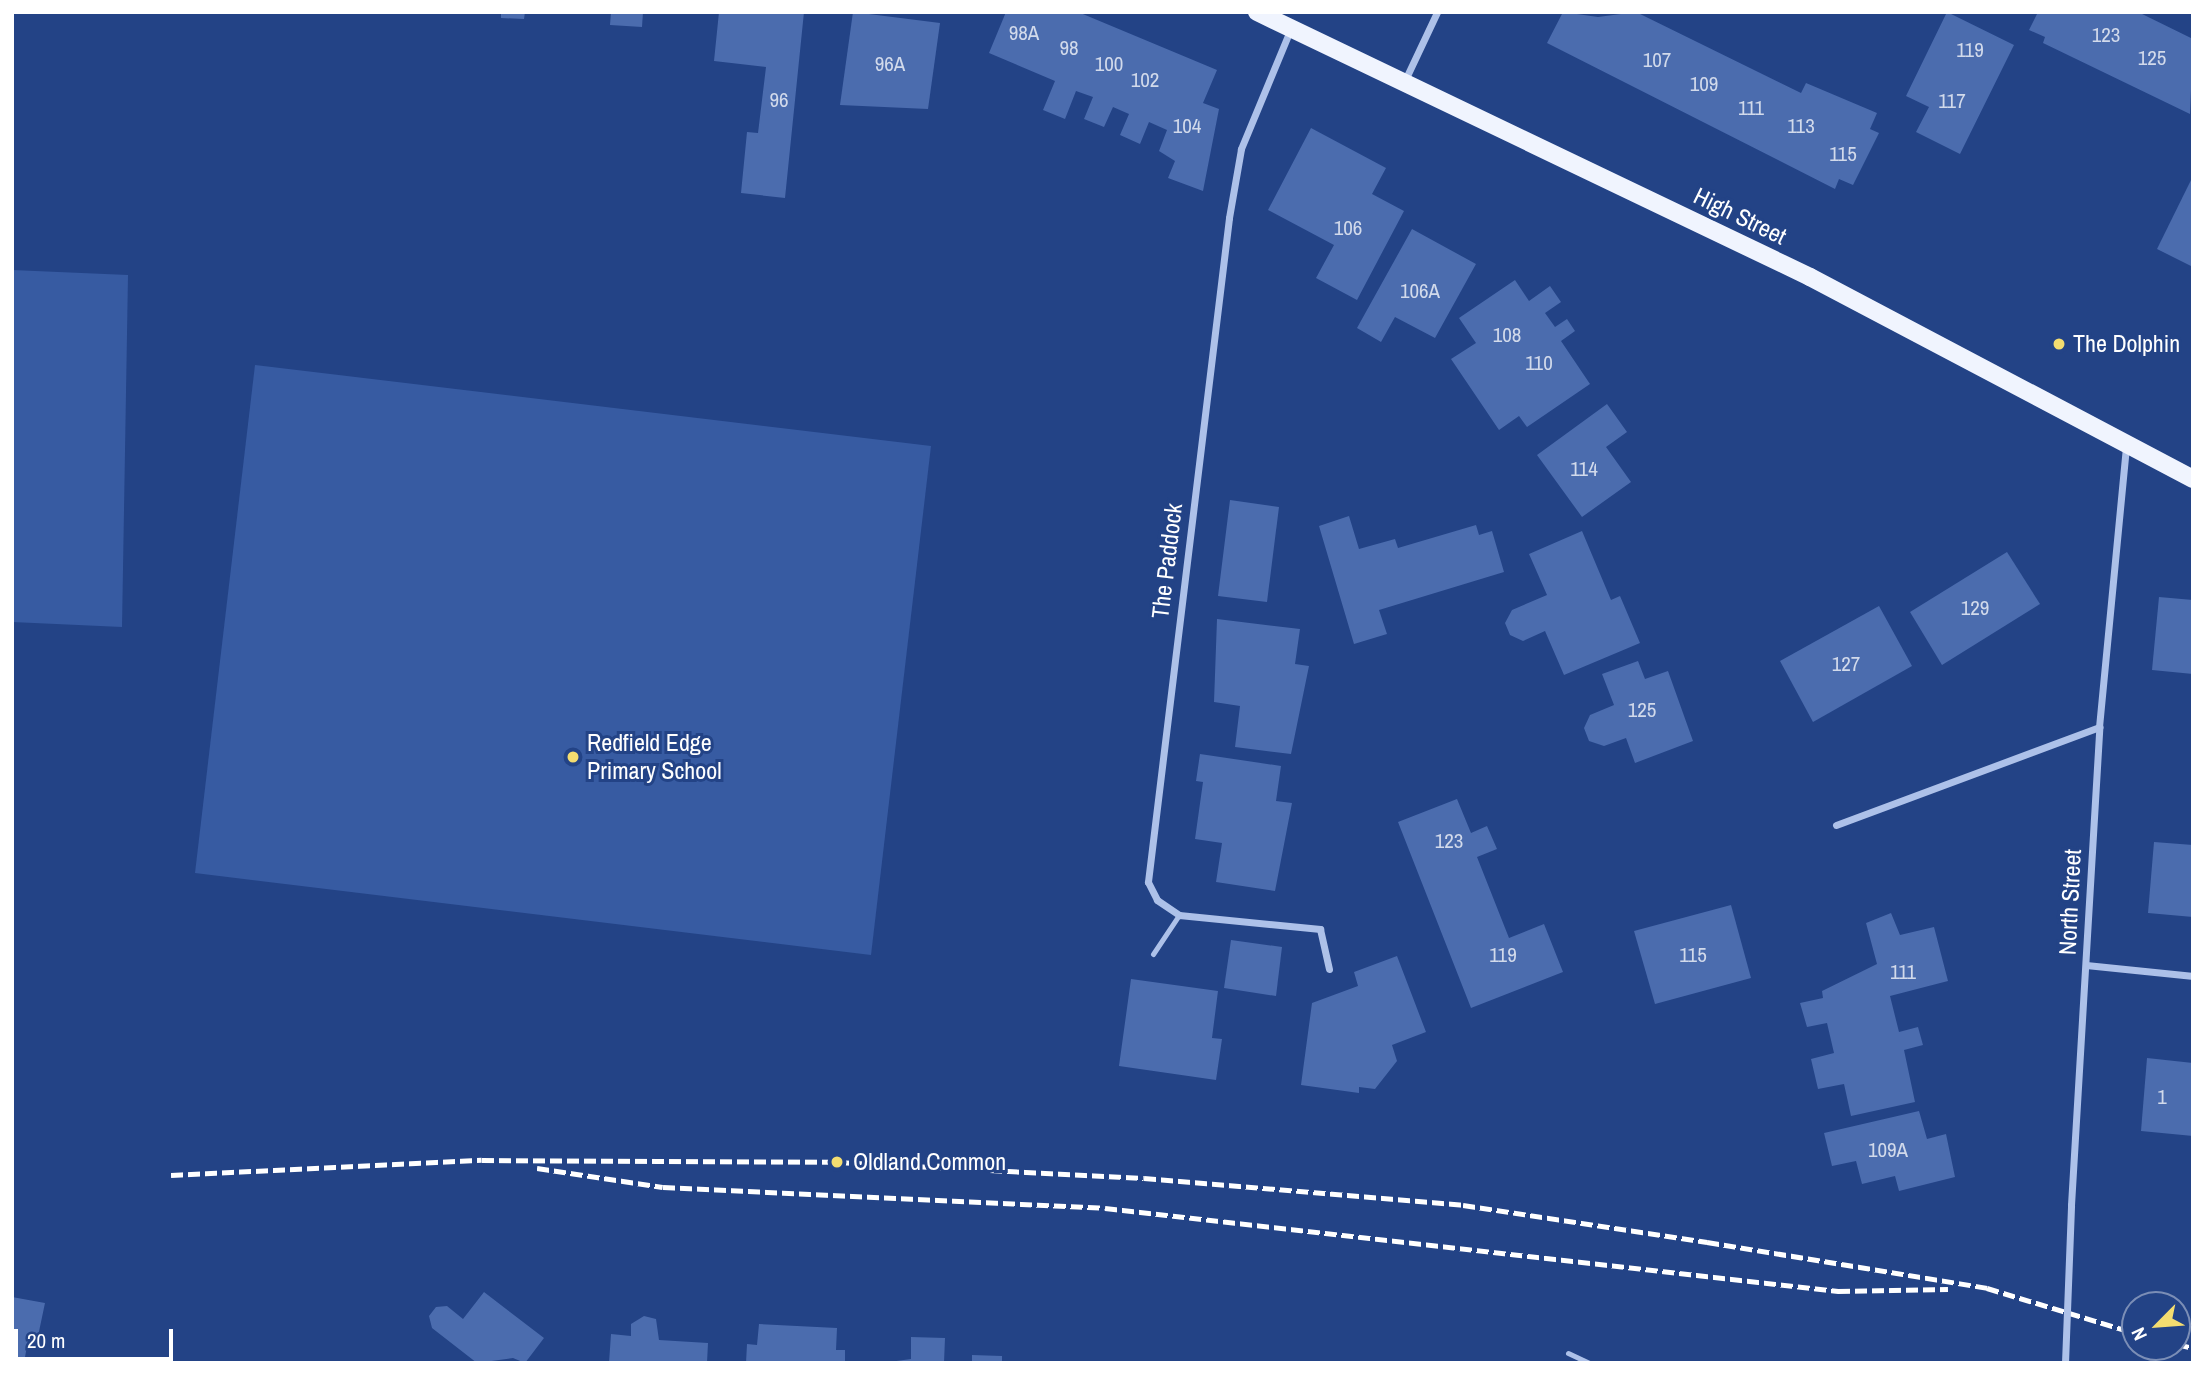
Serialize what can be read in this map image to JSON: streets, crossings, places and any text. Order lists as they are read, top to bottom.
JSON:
{
  "streets": {
    "main road": ["High Street"],
    "street": ["The Paddock", "North Street"]
  },
  "crossings": [
    ["High Street", "The Paddock"],
    ["High Street", "North Street"]
  ],
  "places": ["The Dolphin", "Redfield Edge Primary School", "Oldland Common"],
  "house_numbers": [
    "98A",
    "123",
    "98",
    "119",
    "125",
    "107",
    "96A",
    "100",
    "102",
    "109",
    "96",
    "117",
    "111",
    "104",
    "113",
    "115",
    "106",
    "106A",
    "108",
    "110",
    "114",
    "129",
    "127",
    "125",
    "123",
    "119",
    "115",
    "111",
    "1",
    "109A"
  ],
  "scale_bar": "20 m",
  "north": "bottom left"
}
